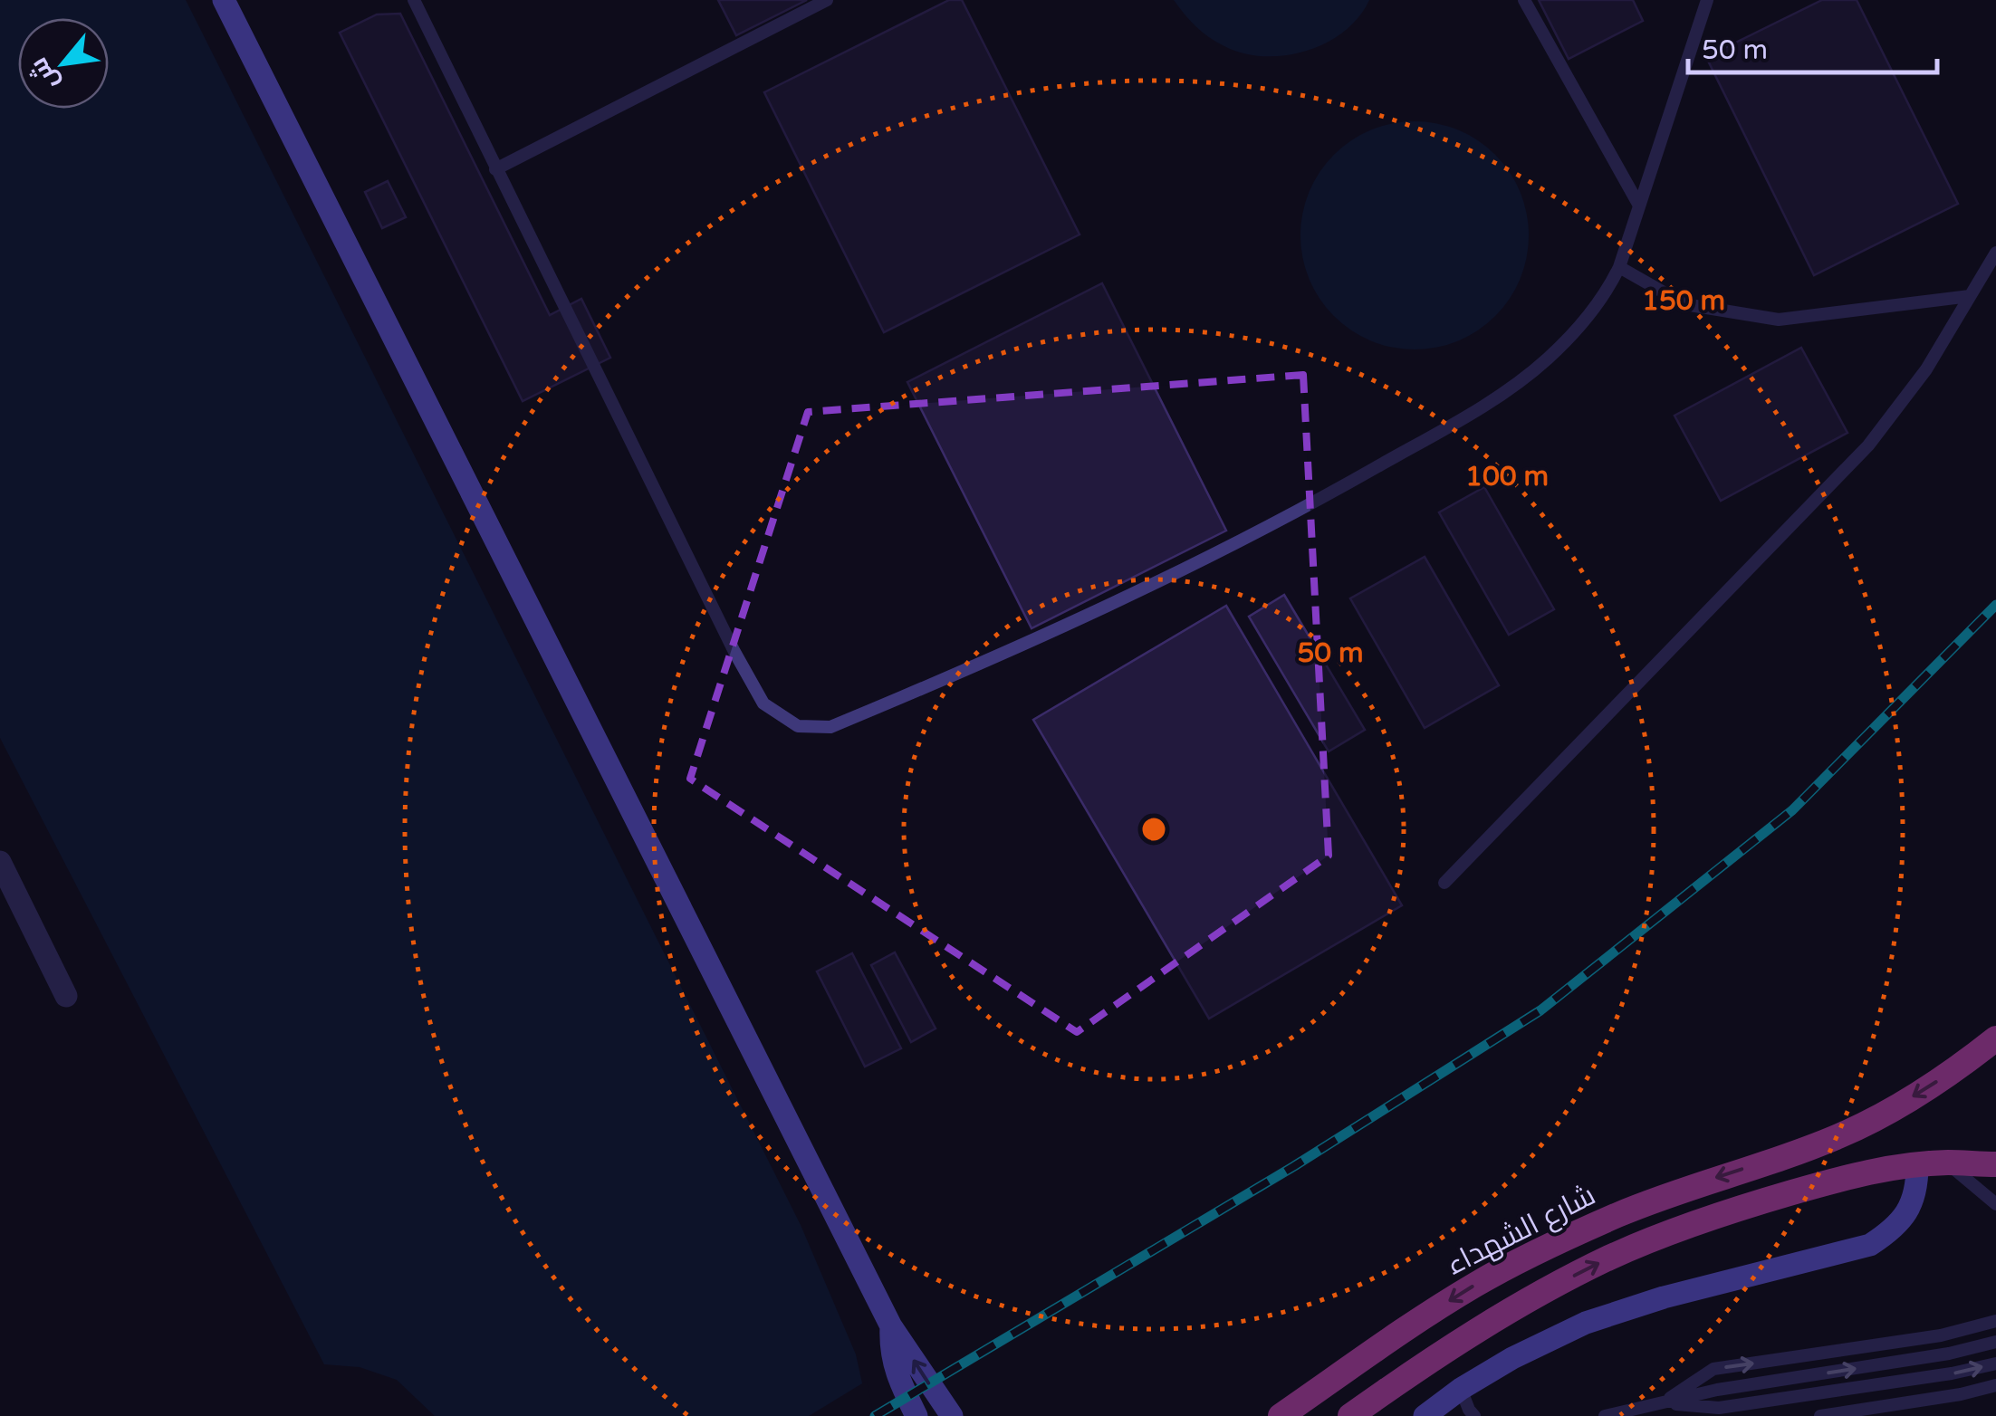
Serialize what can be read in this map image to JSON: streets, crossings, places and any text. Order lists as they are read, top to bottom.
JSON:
{
  "streets": {
    "highway": ["شارع الشهداء"]
  },
  "scale_bar": "50 m",
  "north": "bottom left",
  "rings": ["150 m", "100 m", "50 m"]
}
